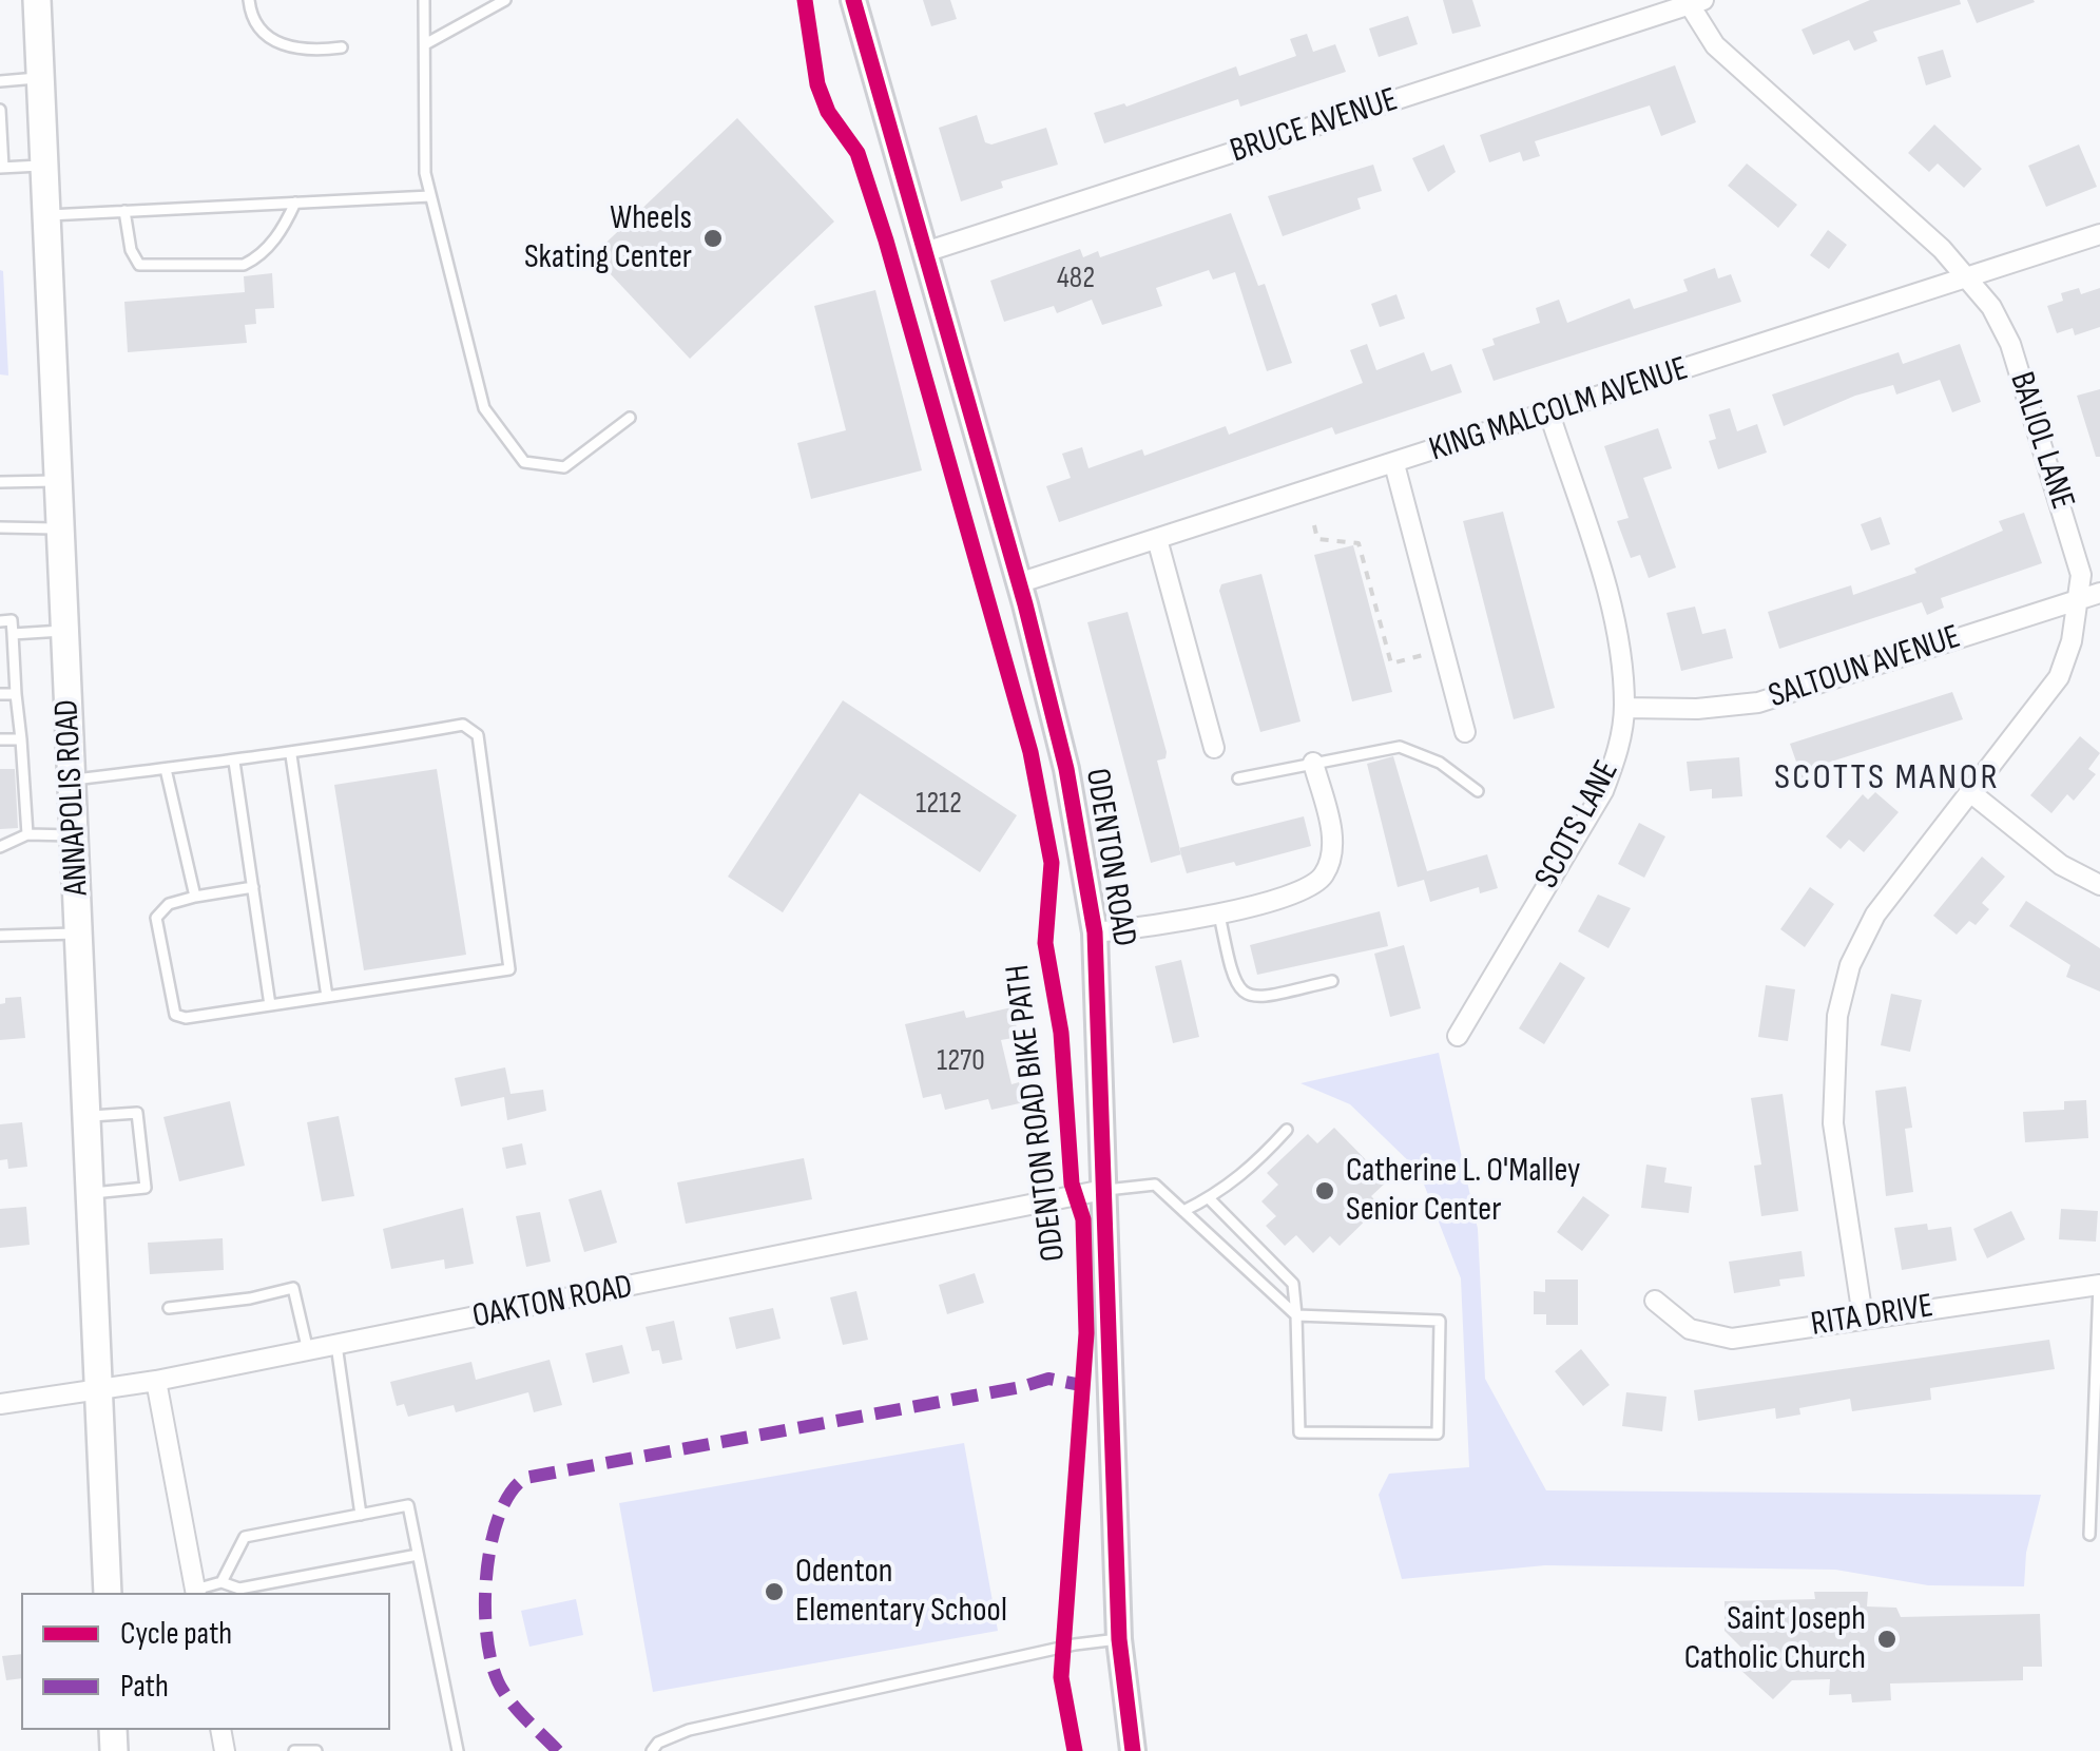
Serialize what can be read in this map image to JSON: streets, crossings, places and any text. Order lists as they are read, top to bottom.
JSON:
{
  "streets": {
    "main road": ["ANNAPOLIS ROAD"],
    "street": [
      "BRUCE AVENUE",
      "KING MALCOLM AVENUE",
      "BALIOL LANE",
      "SALTOUN AVENUE",
      "SCOTS LANE",
      "ODENTON ROAD",
      "OAKTON ROAD",
      "RITA DRIVE"
    ],
    "cycle path": ["ODENTON ROAD BIKE PATH"]
  },
  "crossings": [
    ["BRUCE AVENUE", "BALIOL LANE"],
    ["BRUCE AVENUE", "ODENTON ROAD"],
    ["KING MALCOLM AVENUE", "BALIOL LANE"],
    ["KING MALCOLM AVENUE", "SCOTS LANE"],
    ["KING MALCOLM AVENUE", "ODENTON ROAD"],
    ["BALIOL LANE", "SALTOUN AVENUE"],
    ["BALIOL LANE", "RITA DRIVE"],
    ["SALTOUN AVENUE", "SCOTS LANE"],
    ["ANNAPOLIS ROAD", "OAKTON ROAD"],
    ["ODENTON ROAD", "OAKTON ROAD"]
  ],
  "districts": ["SCOTTS MANOR"],
  "places": [
    "Wheels Skating Center",
    "Catherine L. O'Malley Senior Center",
    "Odenton Elementary School",
    "Saint Joseph Catholic Church"
  ],
  "house_numbers": ["482", "1212", "1270"],
  "legend": ["Cycle path", "Path"]
}
